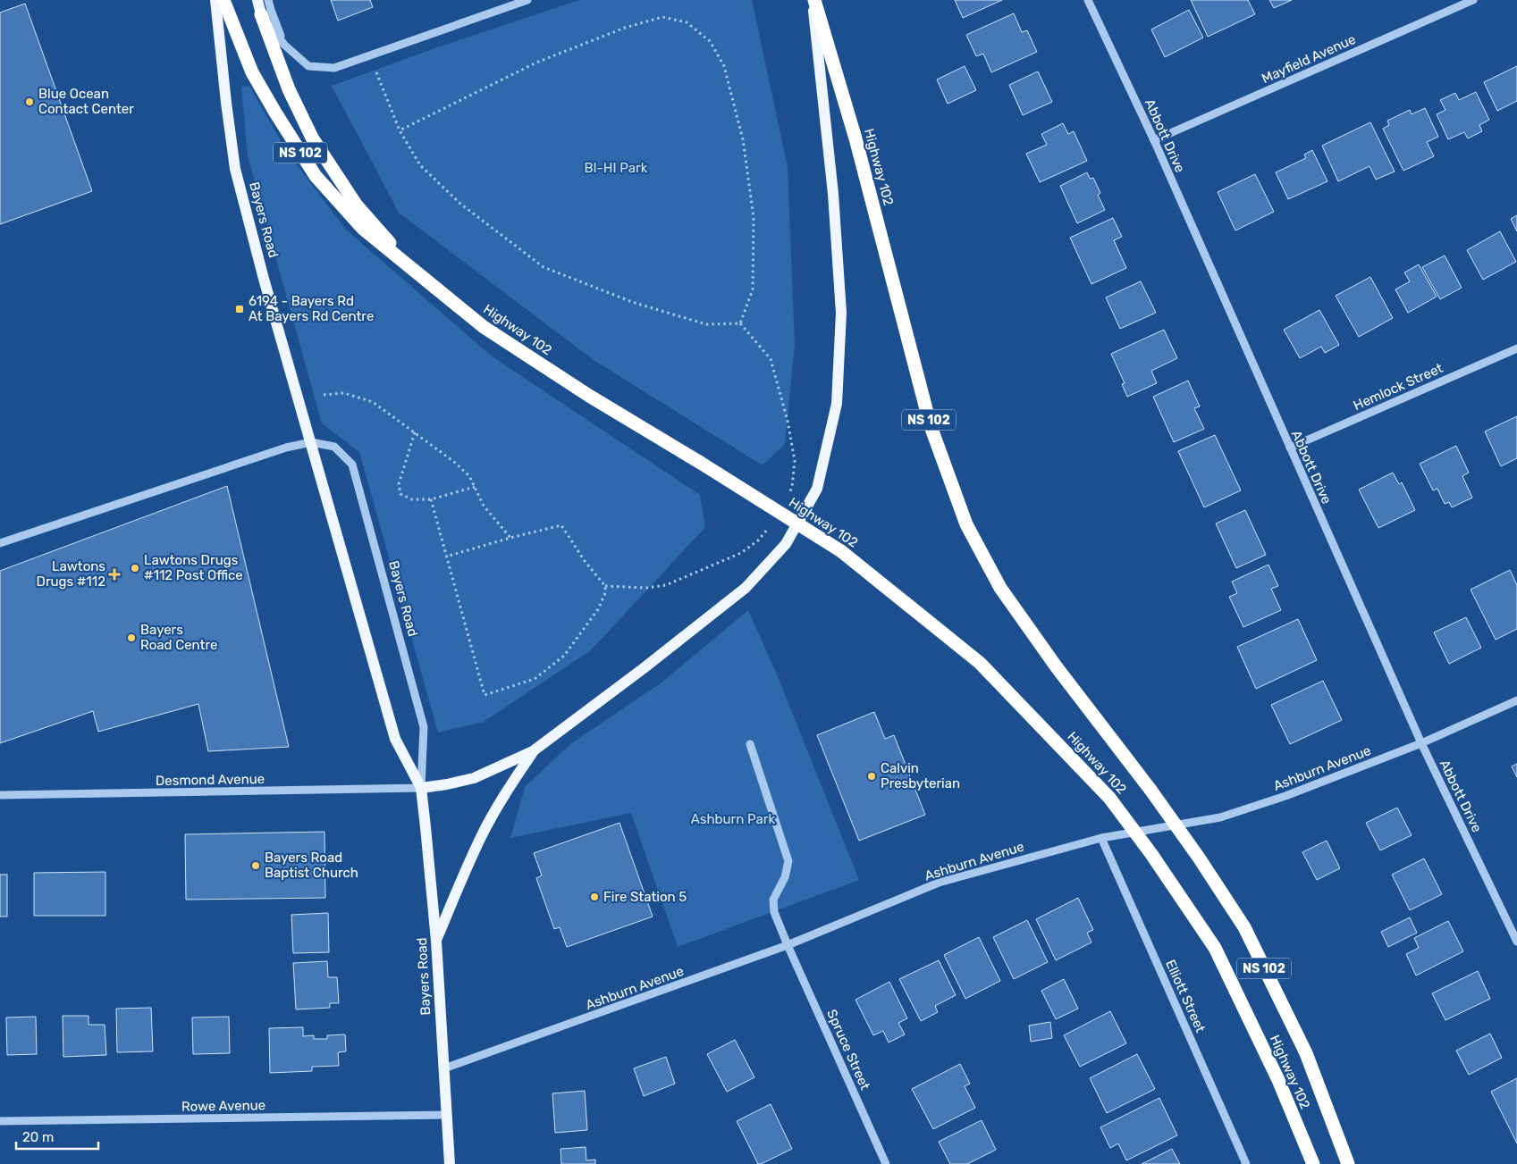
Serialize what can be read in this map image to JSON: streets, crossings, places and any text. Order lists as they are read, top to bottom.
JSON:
{
  "streets": {
    "highway": ["NS 102", "Highway 102"],
    "main road": ["Bayers Road"],
    "street": [
      "Mayfield Avenue",
      "Abbott Drive",
      "Hemlock Street",
      "Ashburn Avenue",
      "Desmond Avenue",
      "Elliott Street",
      "Spruce Street",
      "Rowe Avenue"
    ]
  },
  "crossings": [
    ["Mayfield Avenue", "Abbott Drive"],
    ["Abbott Drive", "Hemlock Street"],
    ["Abbott Drive", "Ashburn Avenue"],
    ["NS 102", "Highway 102"],
    ["Bayers Road", "Ashburn Avenue"],
    ["Bayers Road", "Desmond Avenue"],
    ["Bayers Road", "Rowe Avenue"],
    ["Ashburn Avenue", "Elliott Street"],
    ["Ashburn Avenue", "Spruce Street"]
  ],
  "parks": ["BI-HI Park", "Ashburn Park"],
  "places": {
    "other": [
      "Blue Ocean Contact Center",
      "Lawtons Drugs #112 Post Office",
      "Bayers Road Centre",
      "Calvin Presbyterian",
      "Bayers Road Baptist Church",
      "Fire Station 5"
    ],
    "transit": ["6194 - Bayers Rd At Bayers Rd Centre"],
    "health": ["Lawtons Drugs #112"]
  },
  "scale_bar": "20 m"
}
